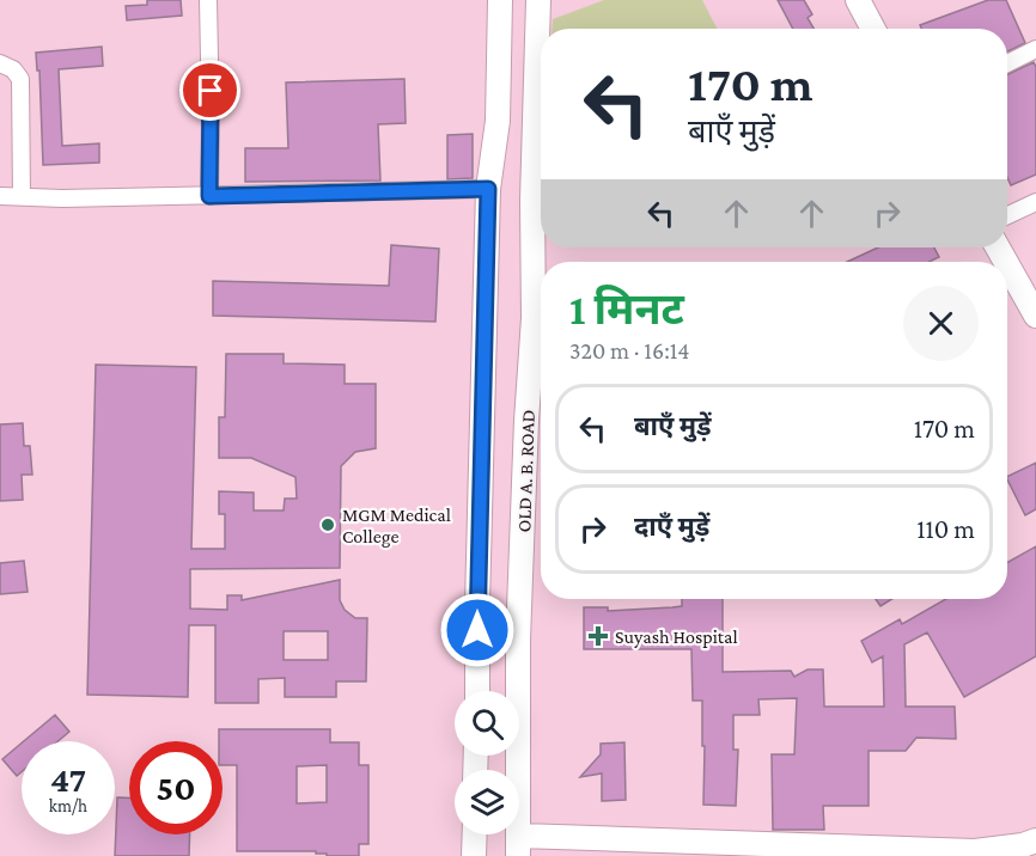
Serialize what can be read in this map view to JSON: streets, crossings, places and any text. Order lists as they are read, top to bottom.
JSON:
{
  "streets": {
    "main road": ["OLD A. B. ROAD"]
  },
  "places": {
    "other": ["MGM Medical College"],
    "health": ["Suyash Hospital"]
  },
  "page": {
    "turn": ["170 m", "बाएँ मुड़ें"],
    "heading": ["1 मिनट", "320 m · 16:14"],
    "list": [
      {
        "name": "बाएँ मुड़ें",
        "value": "170 m"
      },
      {
        "name": "दाएँ मुड़ें",
        "value": "110 m"
      }
    ],
    "speed": "47 km/h",
    "limit": "50"
  }
}
